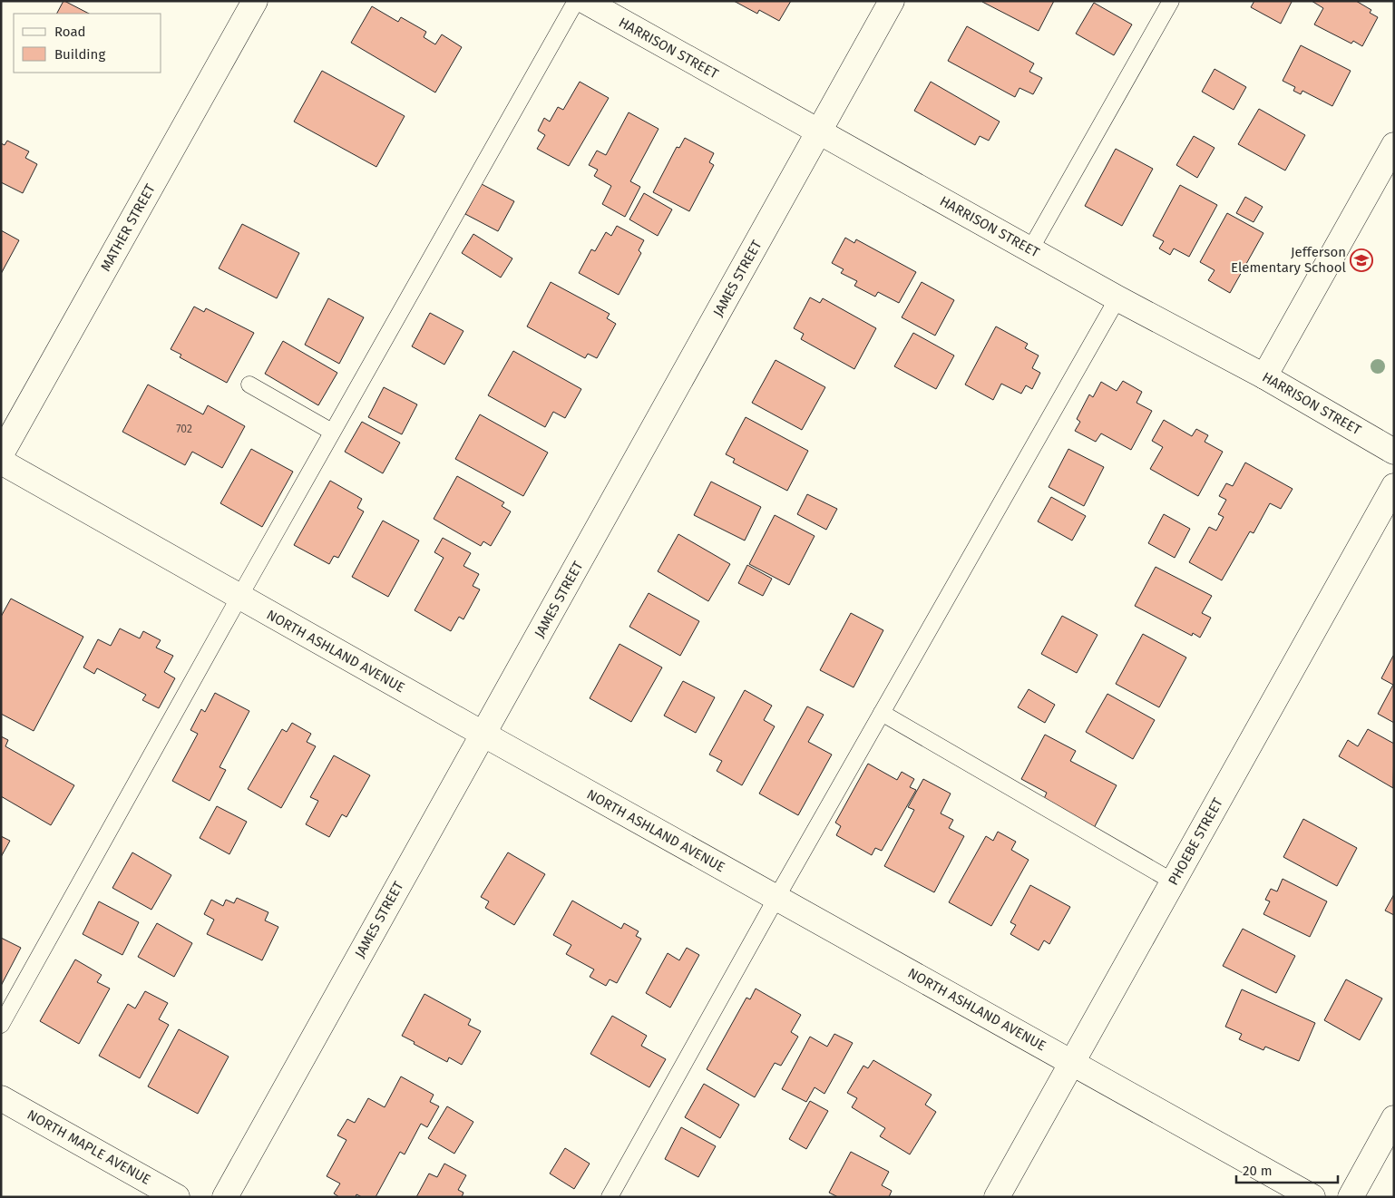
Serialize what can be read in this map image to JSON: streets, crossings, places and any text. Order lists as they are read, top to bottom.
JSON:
{
  "streets": {
    "street": [
      "HARRISON STREET",
      "MATHER STREET",
      "JAMES STREET",
      "NORTH ASHLAND AVENUE",
      "PHOEBE STREET",
      "NORTH MAPLE AVENUE"
    ]
  },
  "crossings": [
    ["HARRISON STREET", "JAMES STREET"],
    ["JAMES STREET", "NORTH ASHLAND AVENUE"],
    ["NORTH ASHLAND AVENUE", "PHOEBE STREET"]
  ],
  "places": {
    "school or university": ["Jefferson Elementary School"]
  },
  "house_numbers": ["702"],
  "legend": ["Road", "Building"],
  "scale_bar": "20 m"
}
